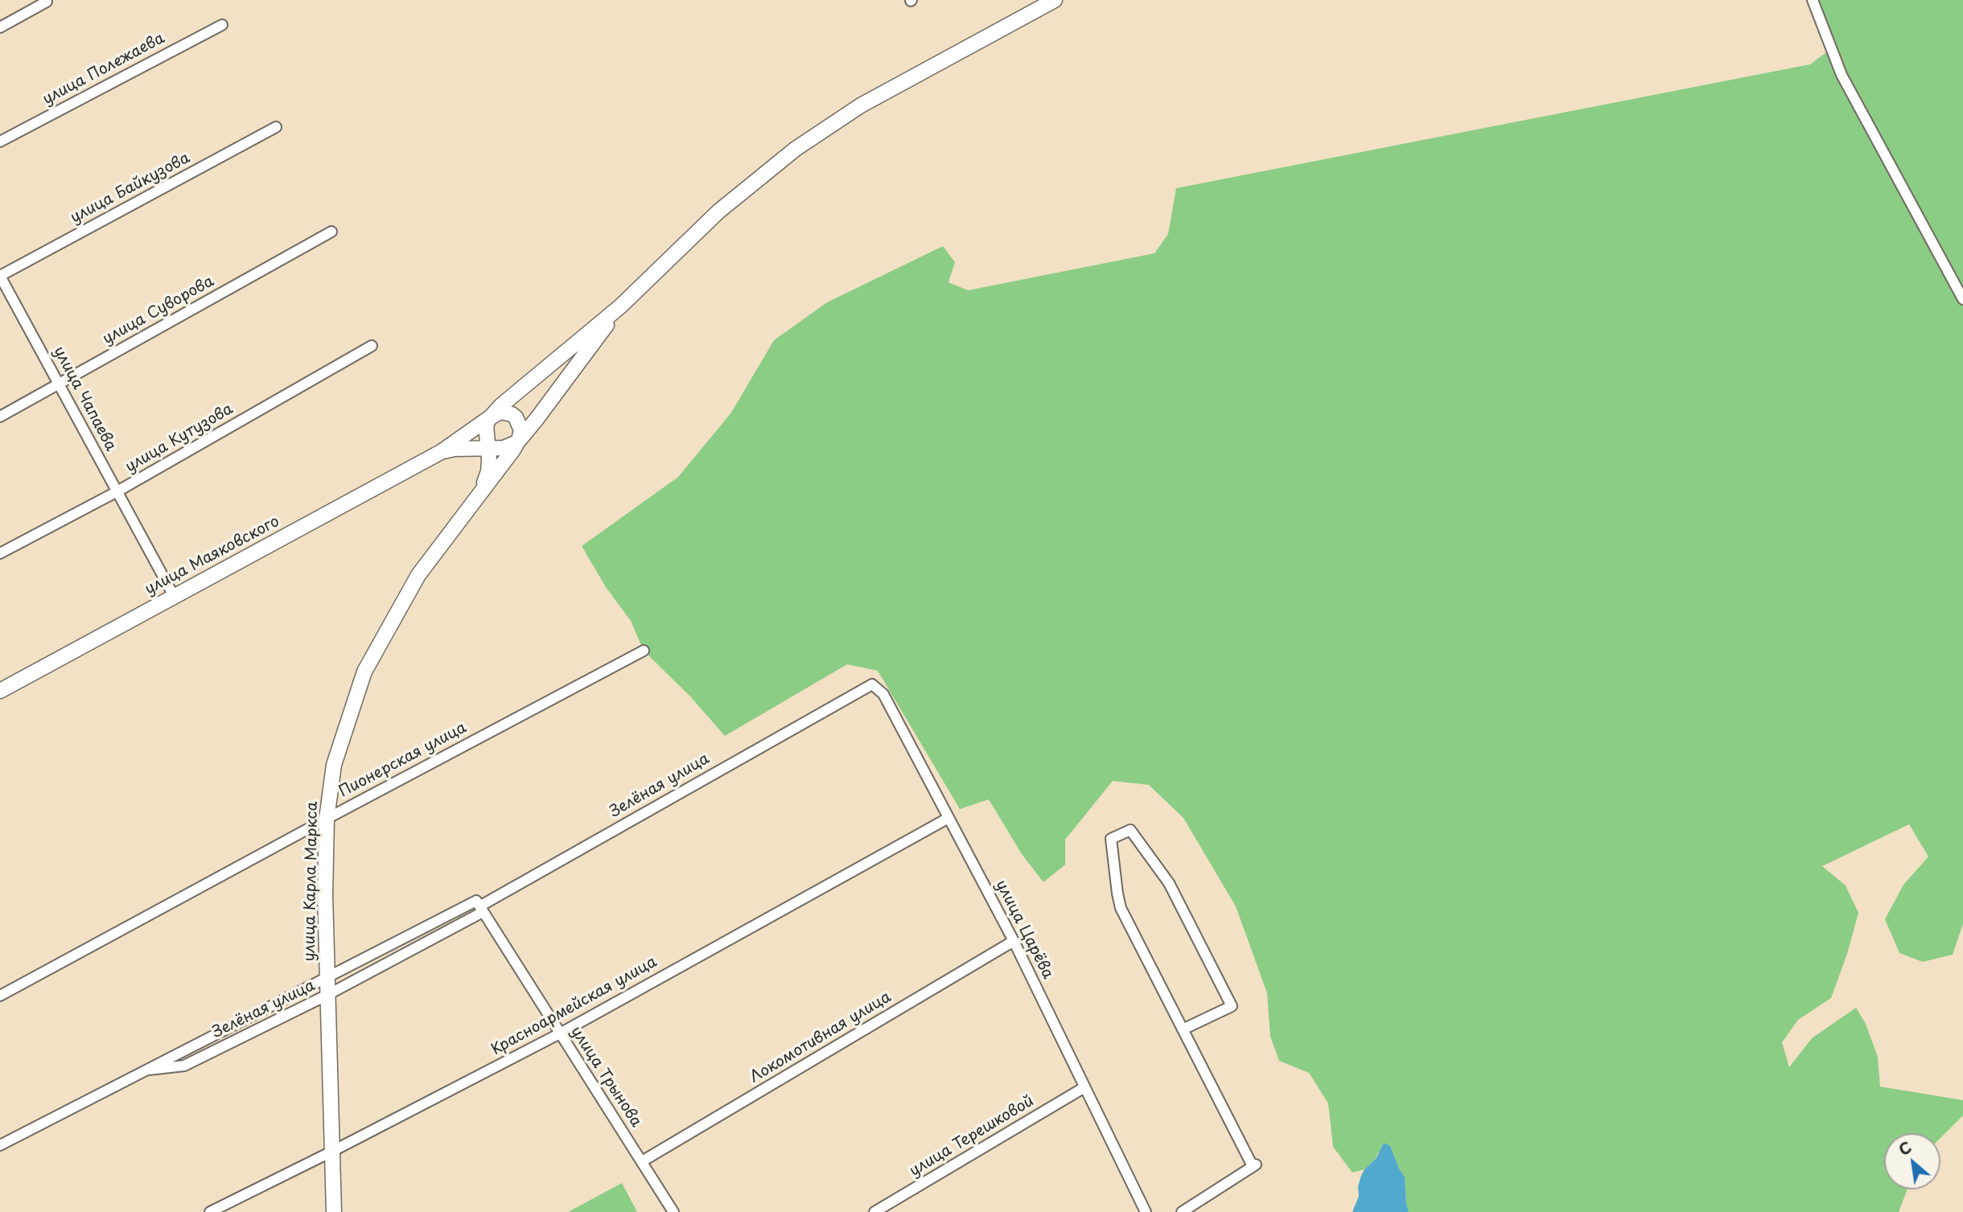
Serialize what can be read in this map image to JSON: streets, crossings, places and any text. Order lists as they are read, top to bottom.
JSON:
{
  "streets": {
    "main road": ["улица Маяковского", "улица Карла Маркса"],
    "street": [
      "улица Полежаева",
      "улица Байкузова",
      "улица Суворова",
      "улица Чапаева",
      "улица Кутузова",
      "Пионерская улица",
      "Зелёная улица",
      "улица Царёва",
      "Красноармейская улица",
      "Локомотивная улица",
      "улица Трынова",
      "улица Терешковой"
    ]
  },
  "crossings": [
    ["улица Байкузова", "улица Чапаева"],
    ["улица Суворова", "улица Чапаева"],
    ["улица Чапаева", "улица Кутузова"],
    ["улица Чапаева", "улица Маяковского"],
    ["улица Маяковского", "улица Карла Маркса"],
    ["Пионерская улица", "улица Карла Маркса"],
    ["Зелёная улица", "улица Карла Маркса"],
    ["Зелёная улица", "улица Царёва"],
    ["Зелёная улица", "улица Трынова"],
    ["улица Карла Маркса", "Красноармейская улица"],
    ["улица Царёва", "Красноармейская улица"],
    ["улица Царёва", "Локомотивная улица"],
    ["улица Царёва", "улица Терешковой"],
    ["Красноармейская улица", "улица Трынова"],
    ["Локомотивная улица", "улица Трынова"]
  ],
  "north": "top left"
}
